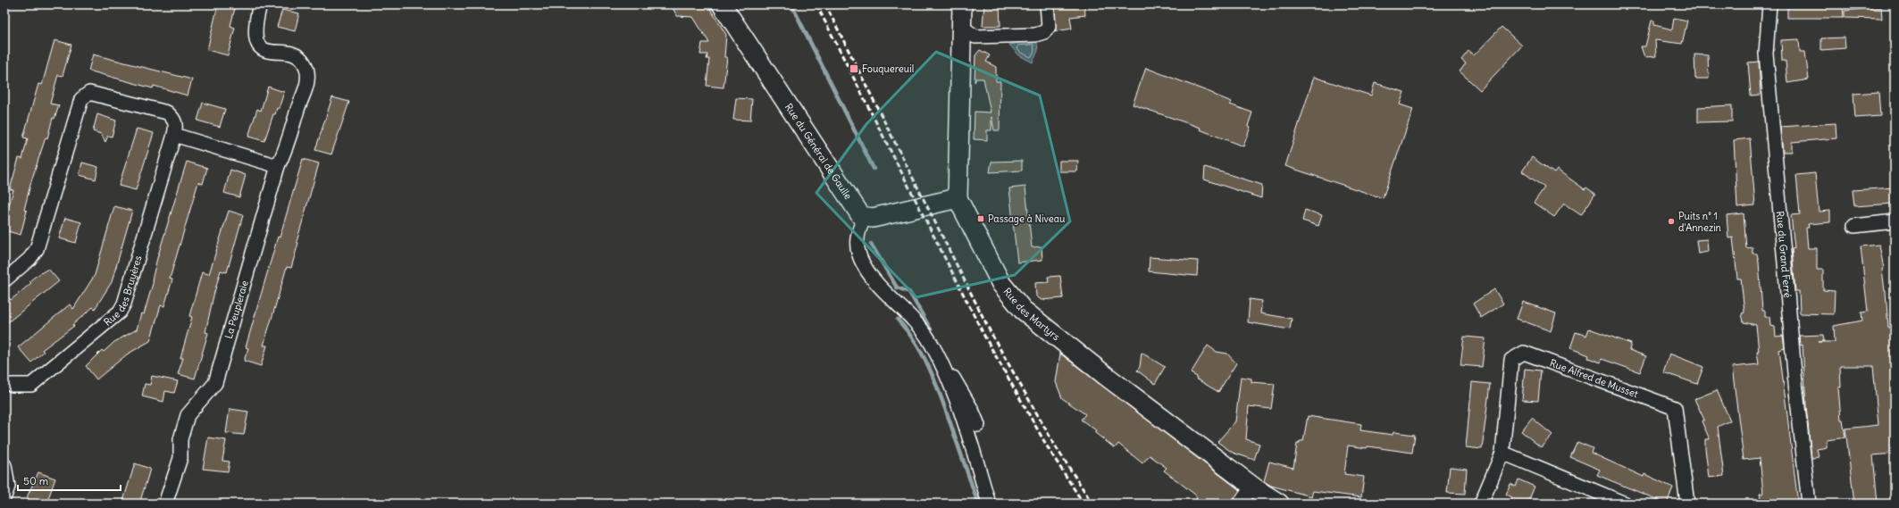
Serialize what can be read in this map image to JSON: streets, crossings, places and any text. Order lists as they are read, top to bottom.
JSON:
{
  "streets": {
    "street": [
      "Rue du Général de Gaulle",
      "Rue du Grand Ferré",
      "Rue des Bruyères",
      "La Peupleraie",
      "Rue des Martyrs",
      "Rue Alfred de Musset"
    ]
  },
  "places": {
    "transit": ["Fouquereuil", "Passage à Niveau"],
    "other": ["Puits n° 1 d'Annezin"]
  },
  "scale_bar": "50 m"
}
